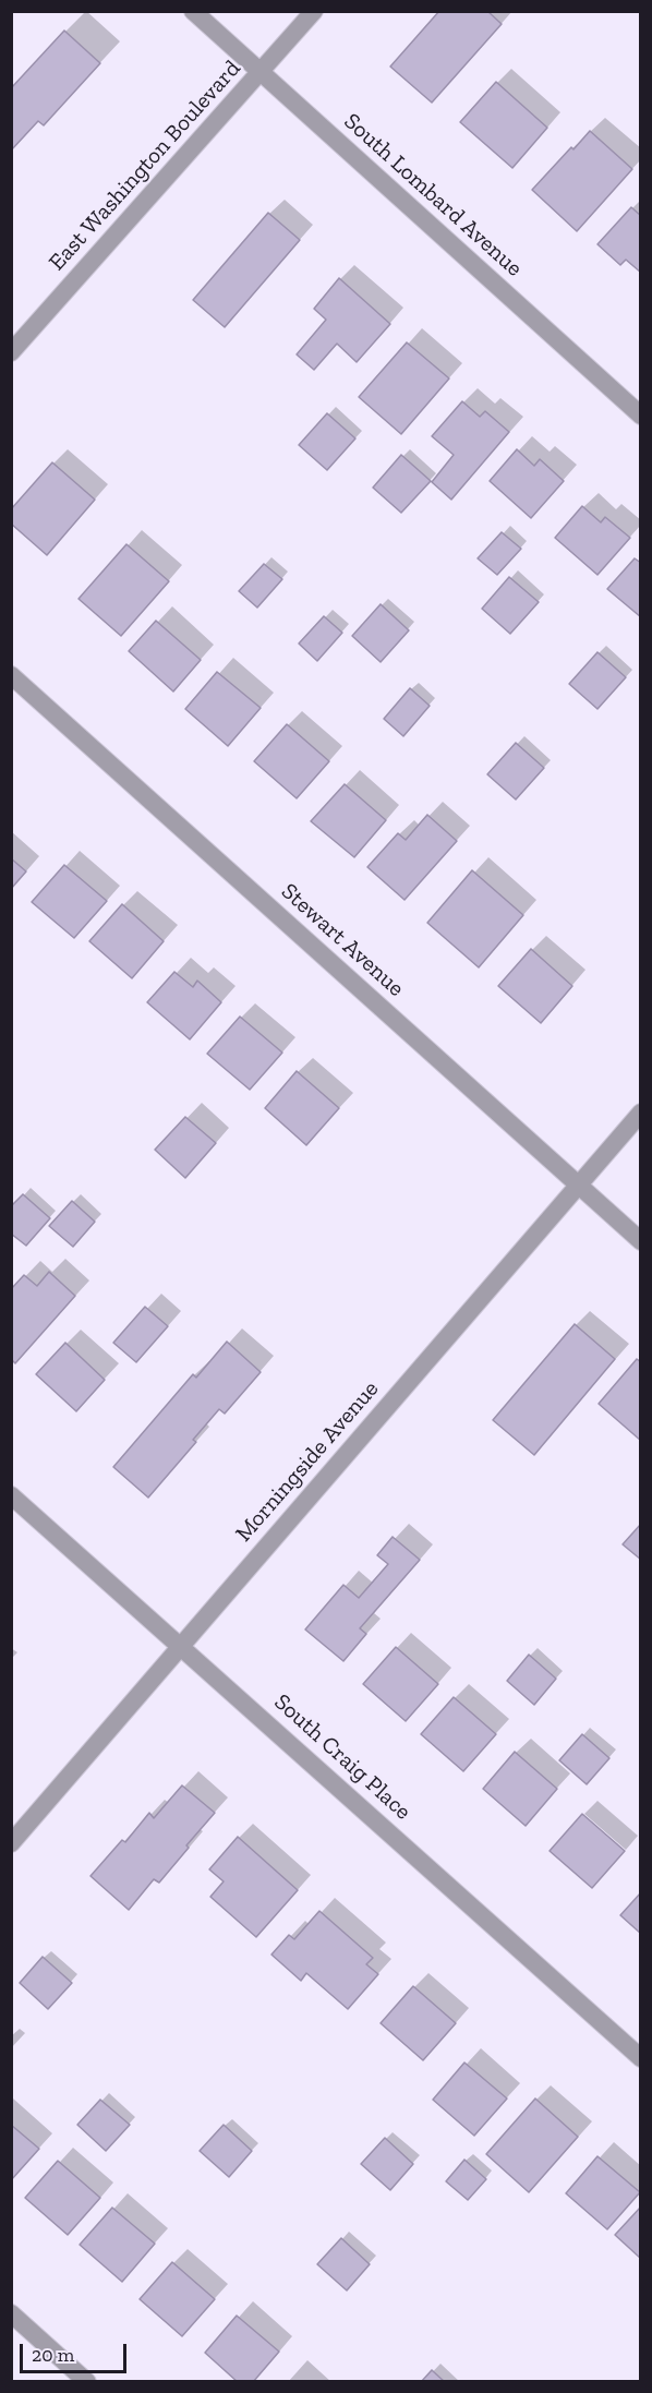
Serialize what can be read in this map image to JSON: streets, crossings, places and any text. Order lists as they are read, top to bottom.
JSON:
{
  "streets": {
    "street": [
      "East Washington Boulevard",
      "South Lombard Avenue",
      "Stewart Avenue",
      "Morningside Avenue",
      "South Craig Place"
    ]
  },
  "crossings": [
    ["East Washington Boulevard", "South Lombard Avenue"],
    ["Stewart Avenue", "Morningside Avenue"],
    ["Morningside Avenue", "South Craig Place"]
  ],
  "scale_bar": "20 m"
}
